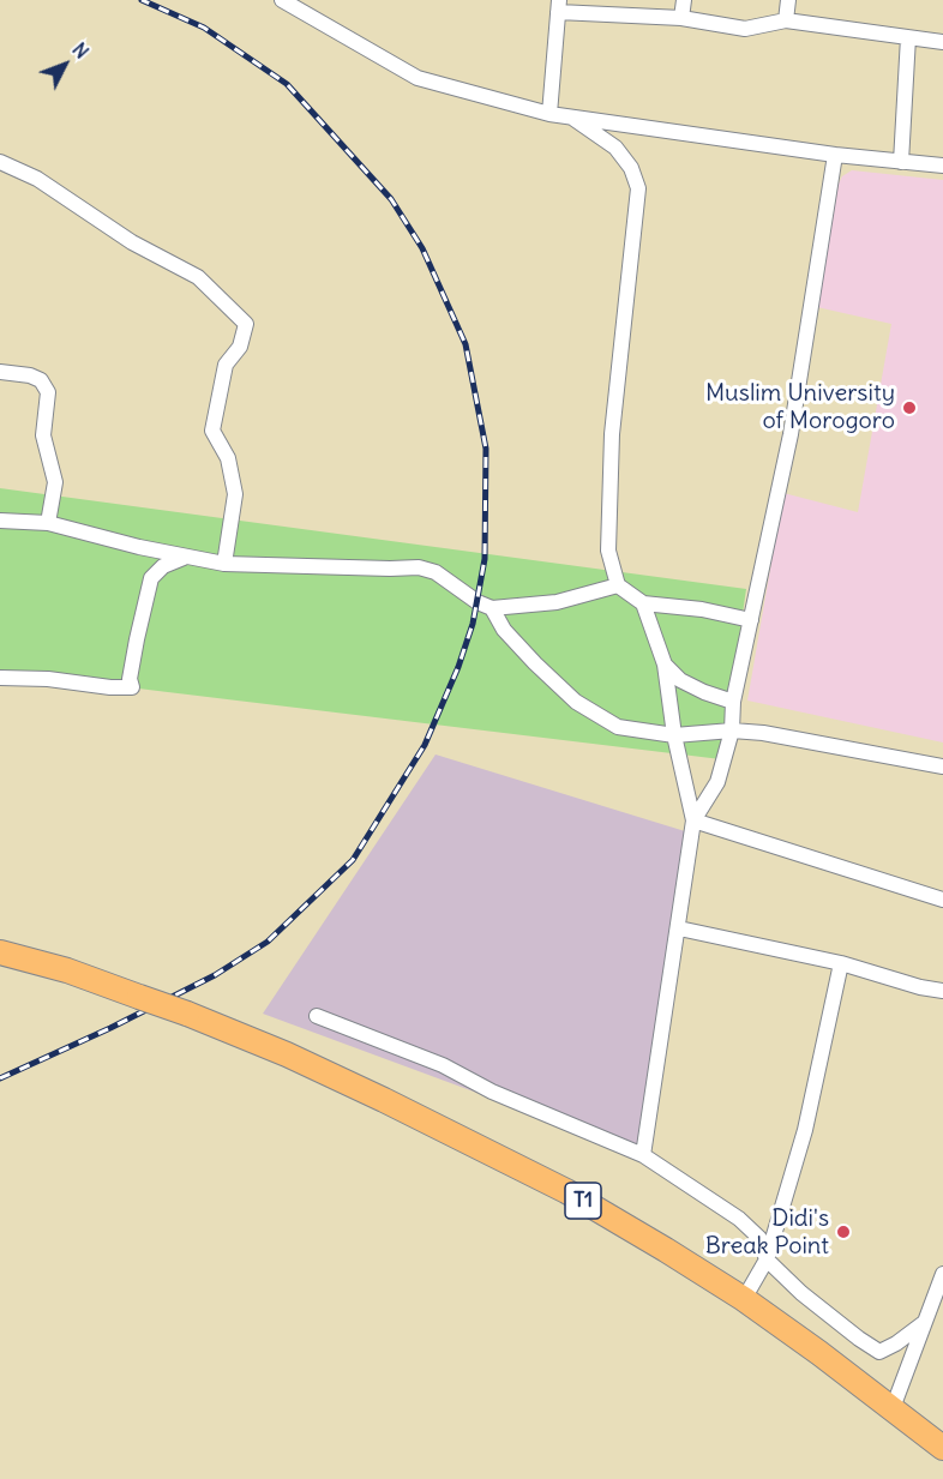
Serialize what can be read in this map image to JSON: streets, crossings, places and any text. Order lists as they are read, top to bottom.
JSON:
{
  "streets": {
    "highway": ["T1"]
  },
  "places": ["Muslim University of Morogoro", "Didi's Break Point"],
  "north": "top right"
}
